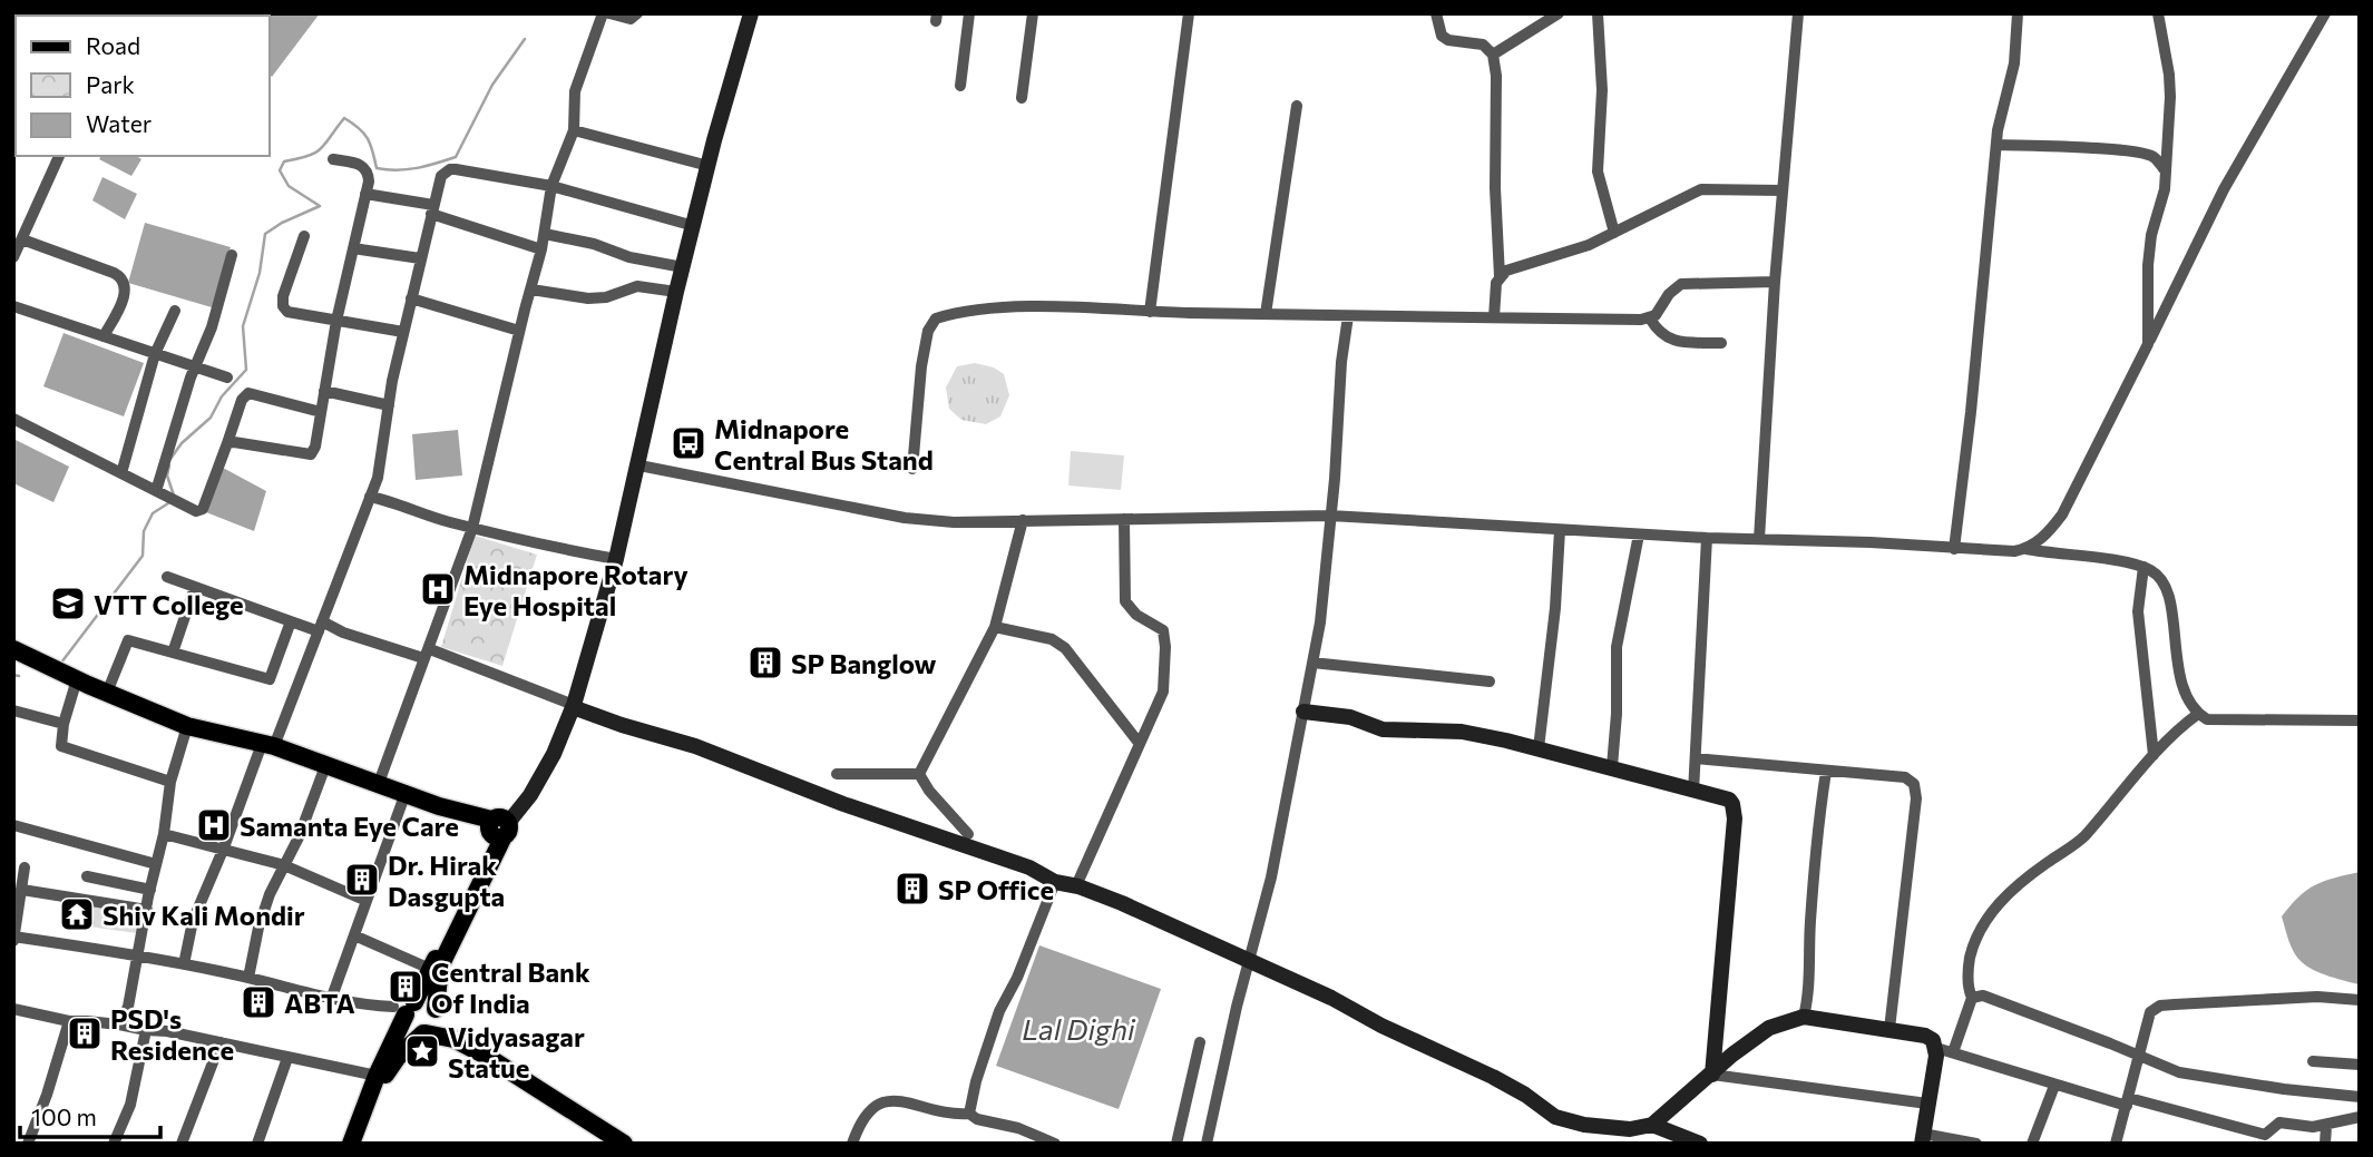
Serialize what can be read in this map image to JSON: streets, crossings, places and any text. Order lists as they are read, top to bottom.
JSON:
{
  "water": ["Lal Dighi"],
  "places": {
    "bus stop": ["Midnapore Central Bus Stand"],
    "hospital": ["Midnapore Rotary Eye Hospital", "Samanta Eye Care"],
    "school or university": ["VTT College"],
    "building": [
      "SP Banglow",
      "Dr. Hirak Dasgupta",
      "SP Office",
      "Central Bank Of India",
      "ABTA",
      "PSD's Residence"
    ],
    "temple": ["Shiv Kali Mondir"],
    "place": ["Vidyasagar Statue"]
  },
  "legend": ["Road", "Park", "Water"],
  "scale_bar": "100 m"
}
